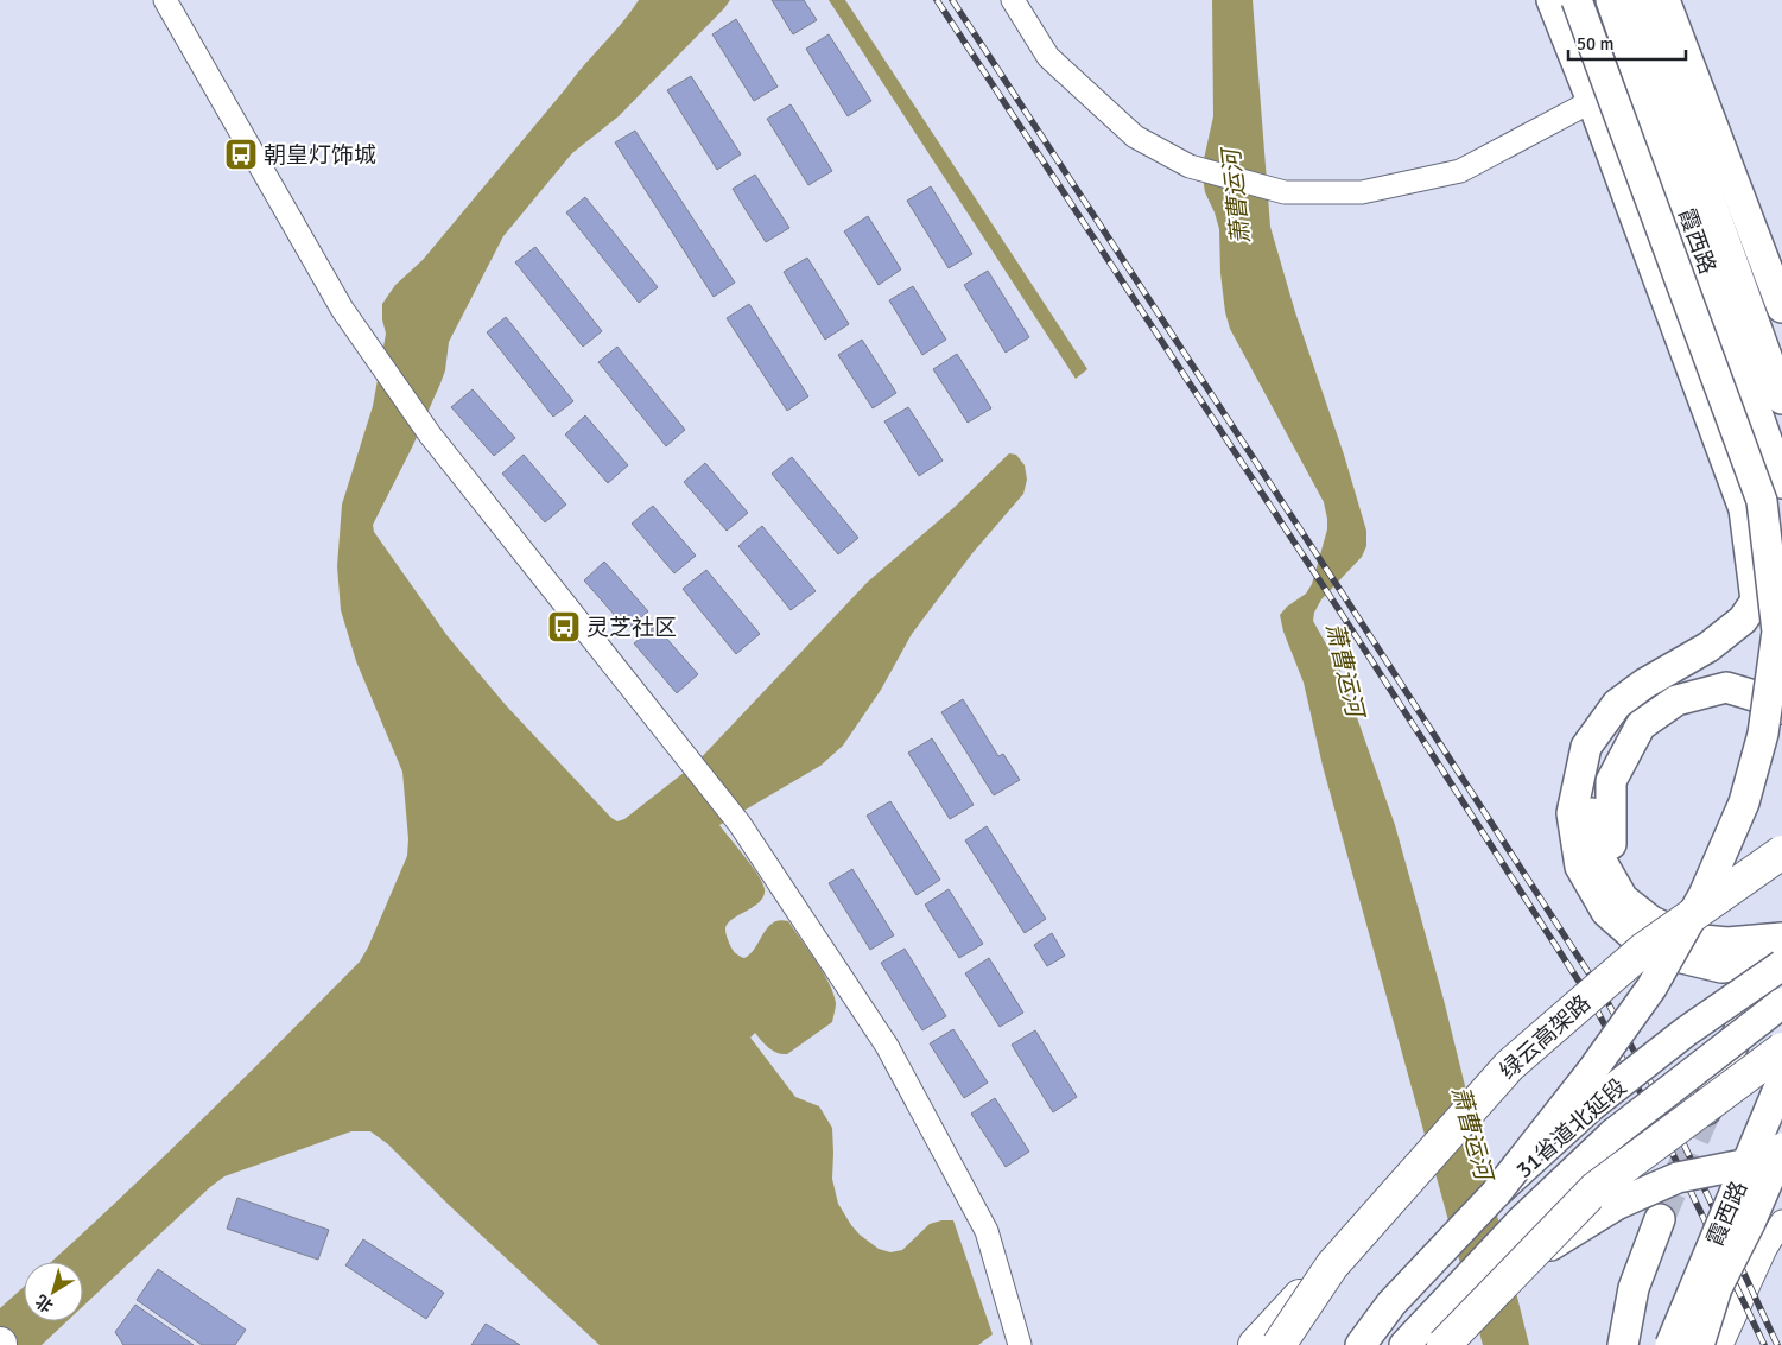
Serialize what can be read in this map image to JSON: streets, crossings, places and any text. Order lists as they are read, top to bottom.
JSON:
{
  "streets": {
    "highway": ["绿云高架路"],
    "main road": ["霞西路", "31省道北延段"]
  },
  "water": ["萧曹运河"],
  "places": {
    "bus stop": ["朝皇灯饰城", "灵芝社区"]
  },
  "scale_bar": "50 m",
  "north": "bottom left"
}
